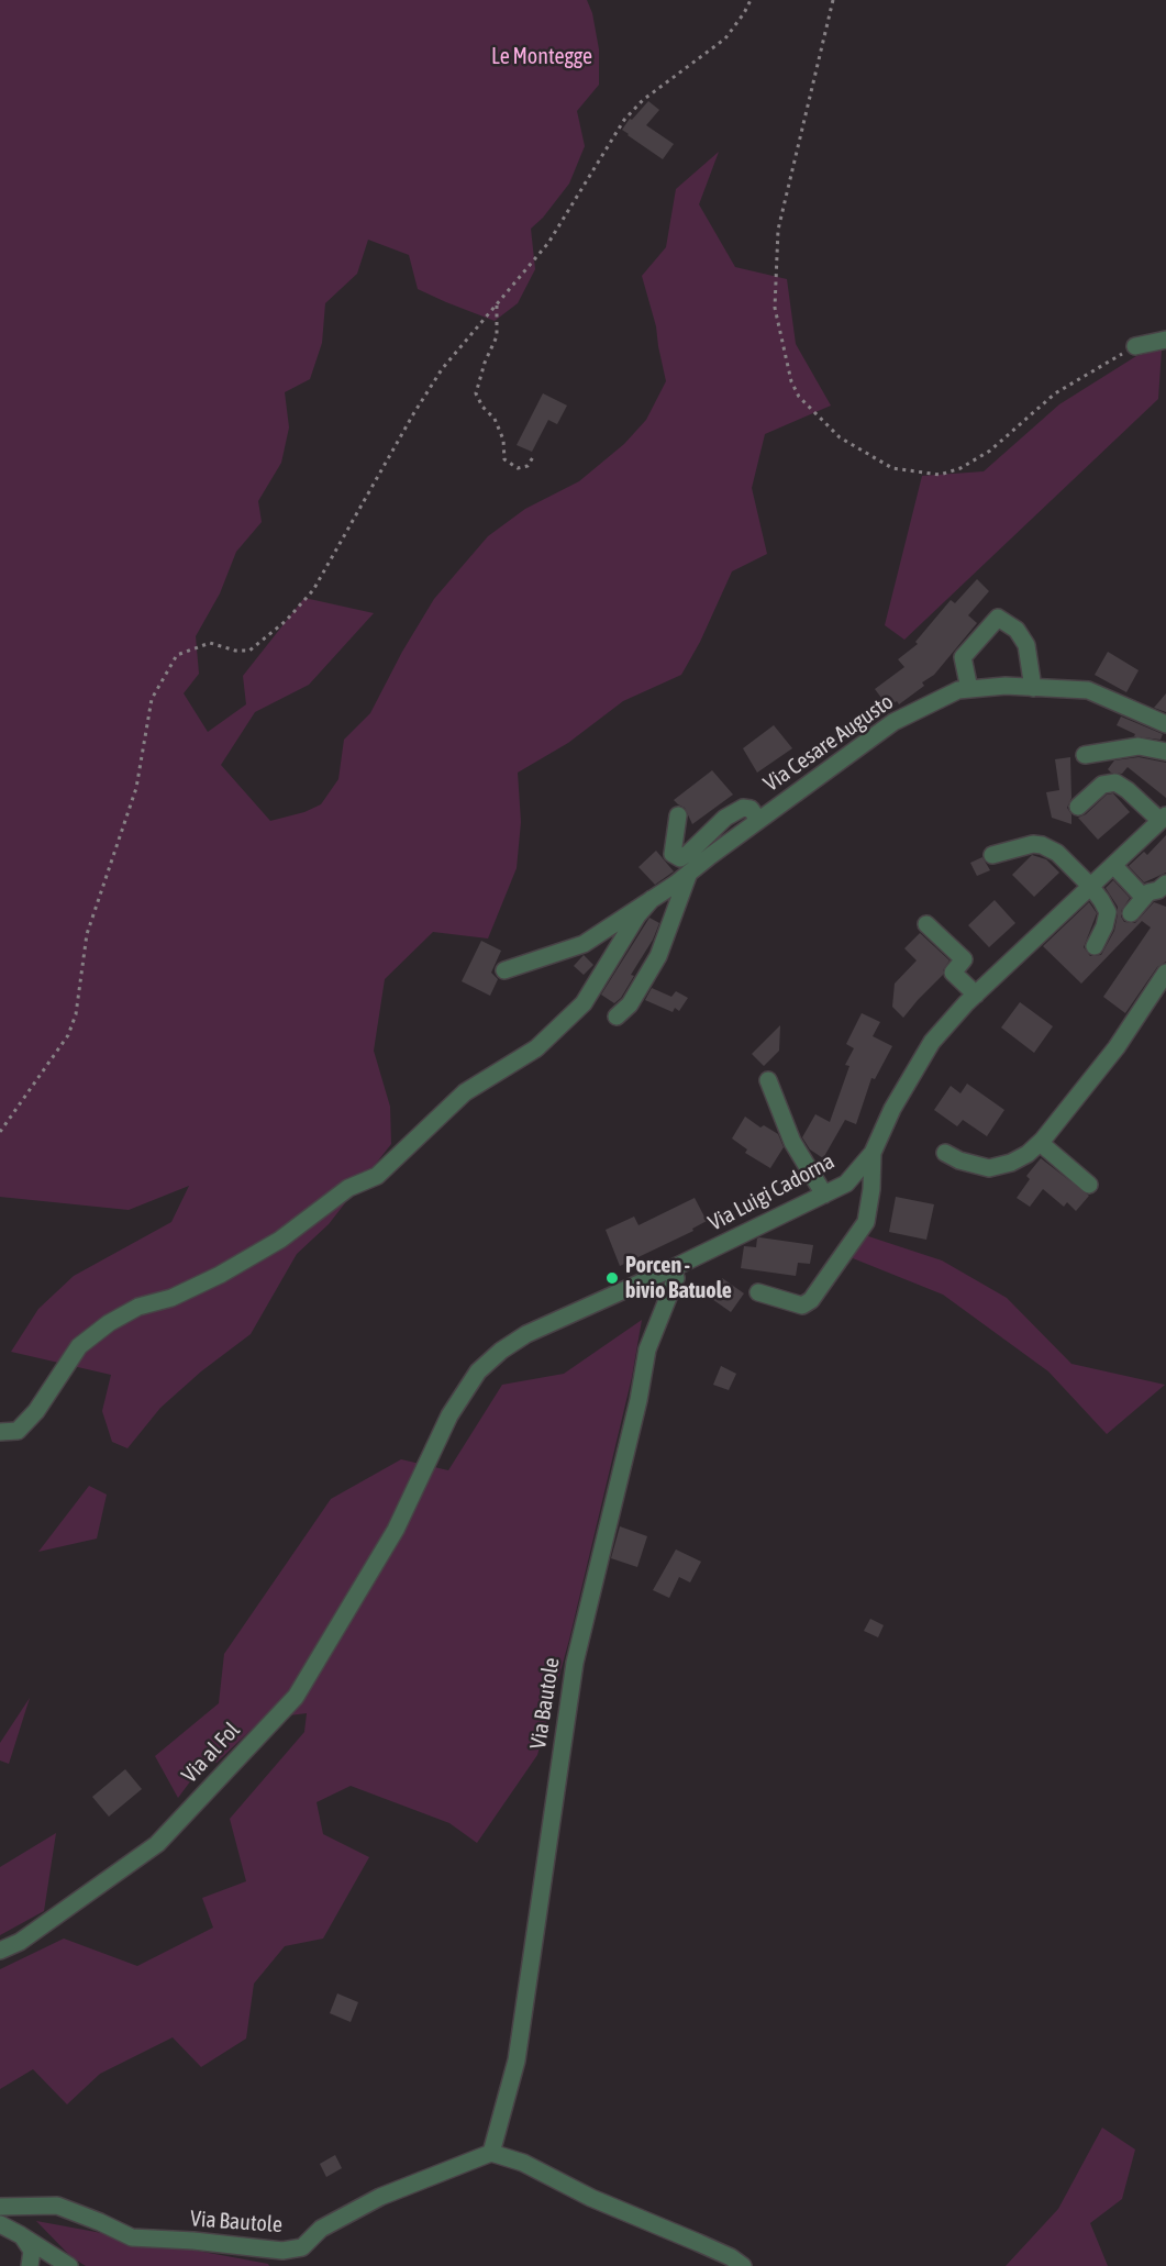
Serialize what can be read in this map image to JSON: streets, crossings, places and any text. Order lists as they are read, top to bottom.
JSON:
{
  "streets": {
    "street": [
      "Via Cesare Augusto",
      "Via Luigi Cadorna",
      "Via Bautole",
      "Via al Fol"
    ]
  },
  "crossings": [
    ["Via Luigi Cadorna", "Via Bautole"],
    ["Via Luigi Cadorna", "Via al Fol"]
  ],
  "parks": ["Le Montegge"],
  "places": ["Porcen - bivio Batuole"]
}
